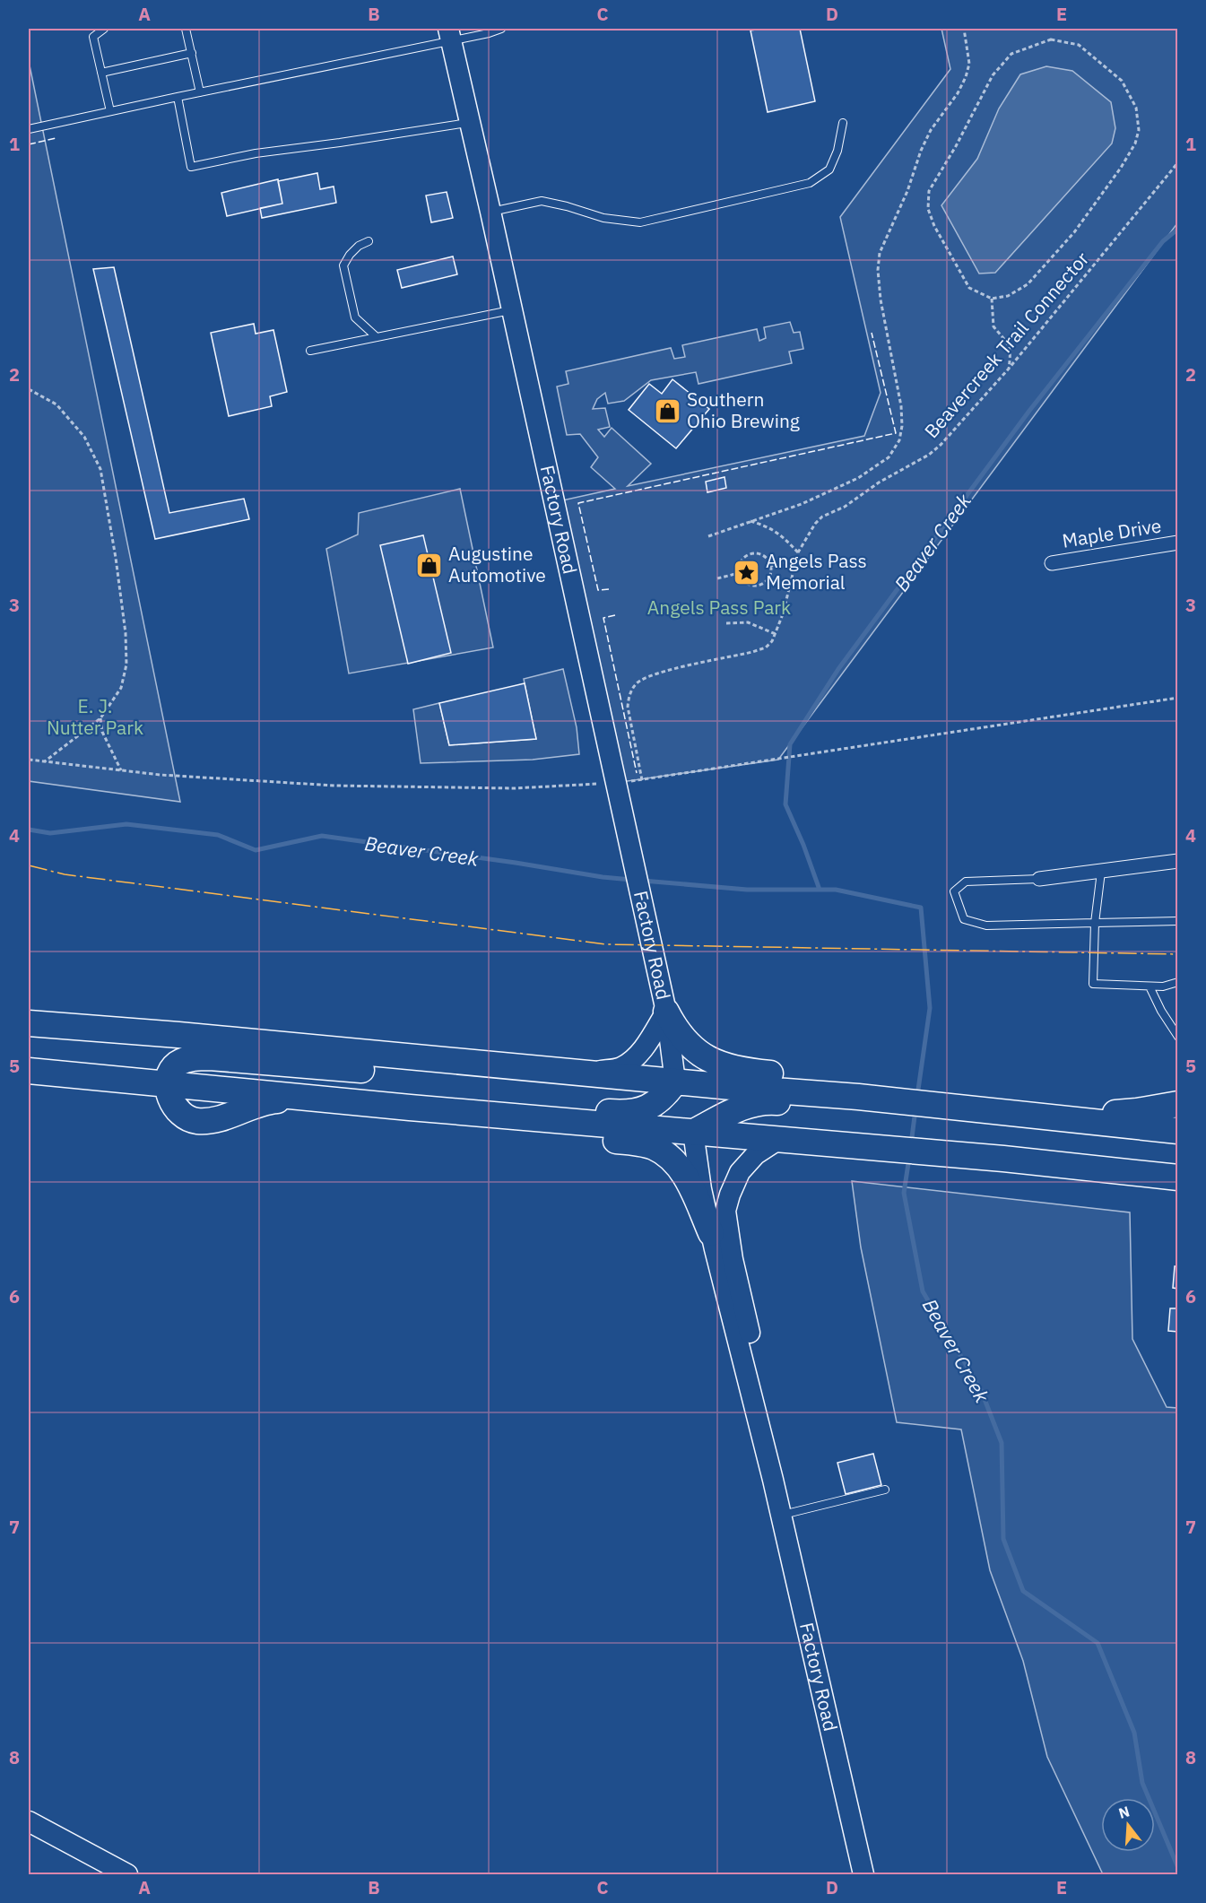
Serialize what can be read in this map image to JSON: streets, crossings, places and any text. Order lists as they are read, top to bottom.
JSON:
{
  "streets": {
    "street": ["Factory Road", "Maple Drive"],
    "path": ["Beavercreek Trail Connector"]
  },
  "water": ["Beaver Creek"],
  "parks": ["Angels Pass Park", "E. J. Nutter Park"],
  "places": {
    "shop": ["Southern Ohio Brewing", "Augustine Automotive"],
    "place": ["Angels Pass Memorial"]
  },
  "north": "top",
  "grid": {
    "columns": [
      "A",
      "B",
      "C",
      "D",
      "E"
    ],
    "rows": [
      "1",
      "2",
      "3",
      "4",
      "5",
      "6",
      "7",
      "8"
    ]
  }
}
